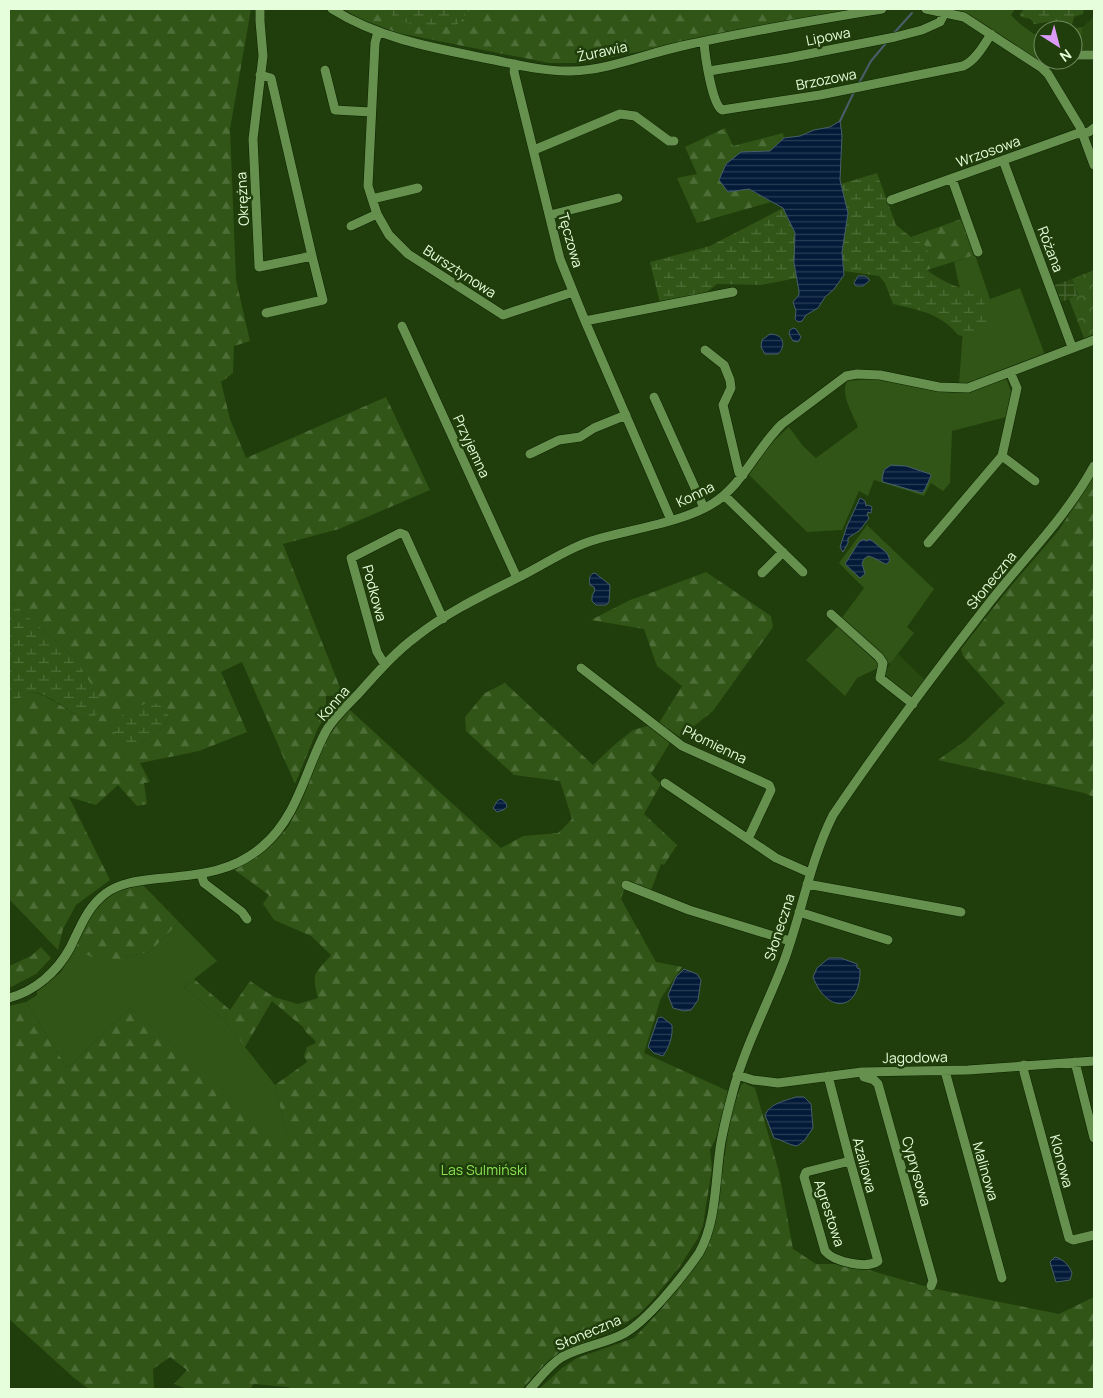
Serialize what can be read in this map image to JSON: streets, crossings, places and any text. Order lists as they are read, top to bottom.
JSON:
{
  "streets": {
    "street": [
      "Lipowa",
      "Żurawia",
      "Brzozowa",
      "Wrzosowa",
      "Okrężna",
      "Tęczowa",
      "Różana",
      "Bursztynowa",
      "Przyjemna",
      "Konna",
      "Słoneczna",
      "Podkowa",
      "Płomienna",
      "Jagodowa",
      "Klonowa",
      "Azaliowa",
      "Cyprysowa",
      "Malinowa",
      "Agrestowa"
    ]
  },
  "crossings": [
    ["Lipowa", "Brzozowa"],
    ["Żurawia", "Brzozowa"],
    ["Żurawia", "Tęczowa"],
    ["Żurawia", "Bursztynowa"],
    ["Wrzosowa", "Różana"],
    ["Tęczowa", "Bursztynowa"],
    ["Tęczowa", "Konna"],
    ["Różana", "Konna"],
    ["Przyjemna", "Konna"],
    ["Konna", "Podkowa"],
    ["Słoneczna", "Jagodowa"],
    ["Jagodowa", "Klonowa"],
    ["Jagodowa", "Azaliowa"],
    ["Jagodowa", "Cyprysowa"],
    ["Jagodowa", "Malinowa"],
    ["Azaliowa", "Agrestowa"]
  ],
  "parks": ["Las Sulmiński"],
  "north": "bottom right"
}
